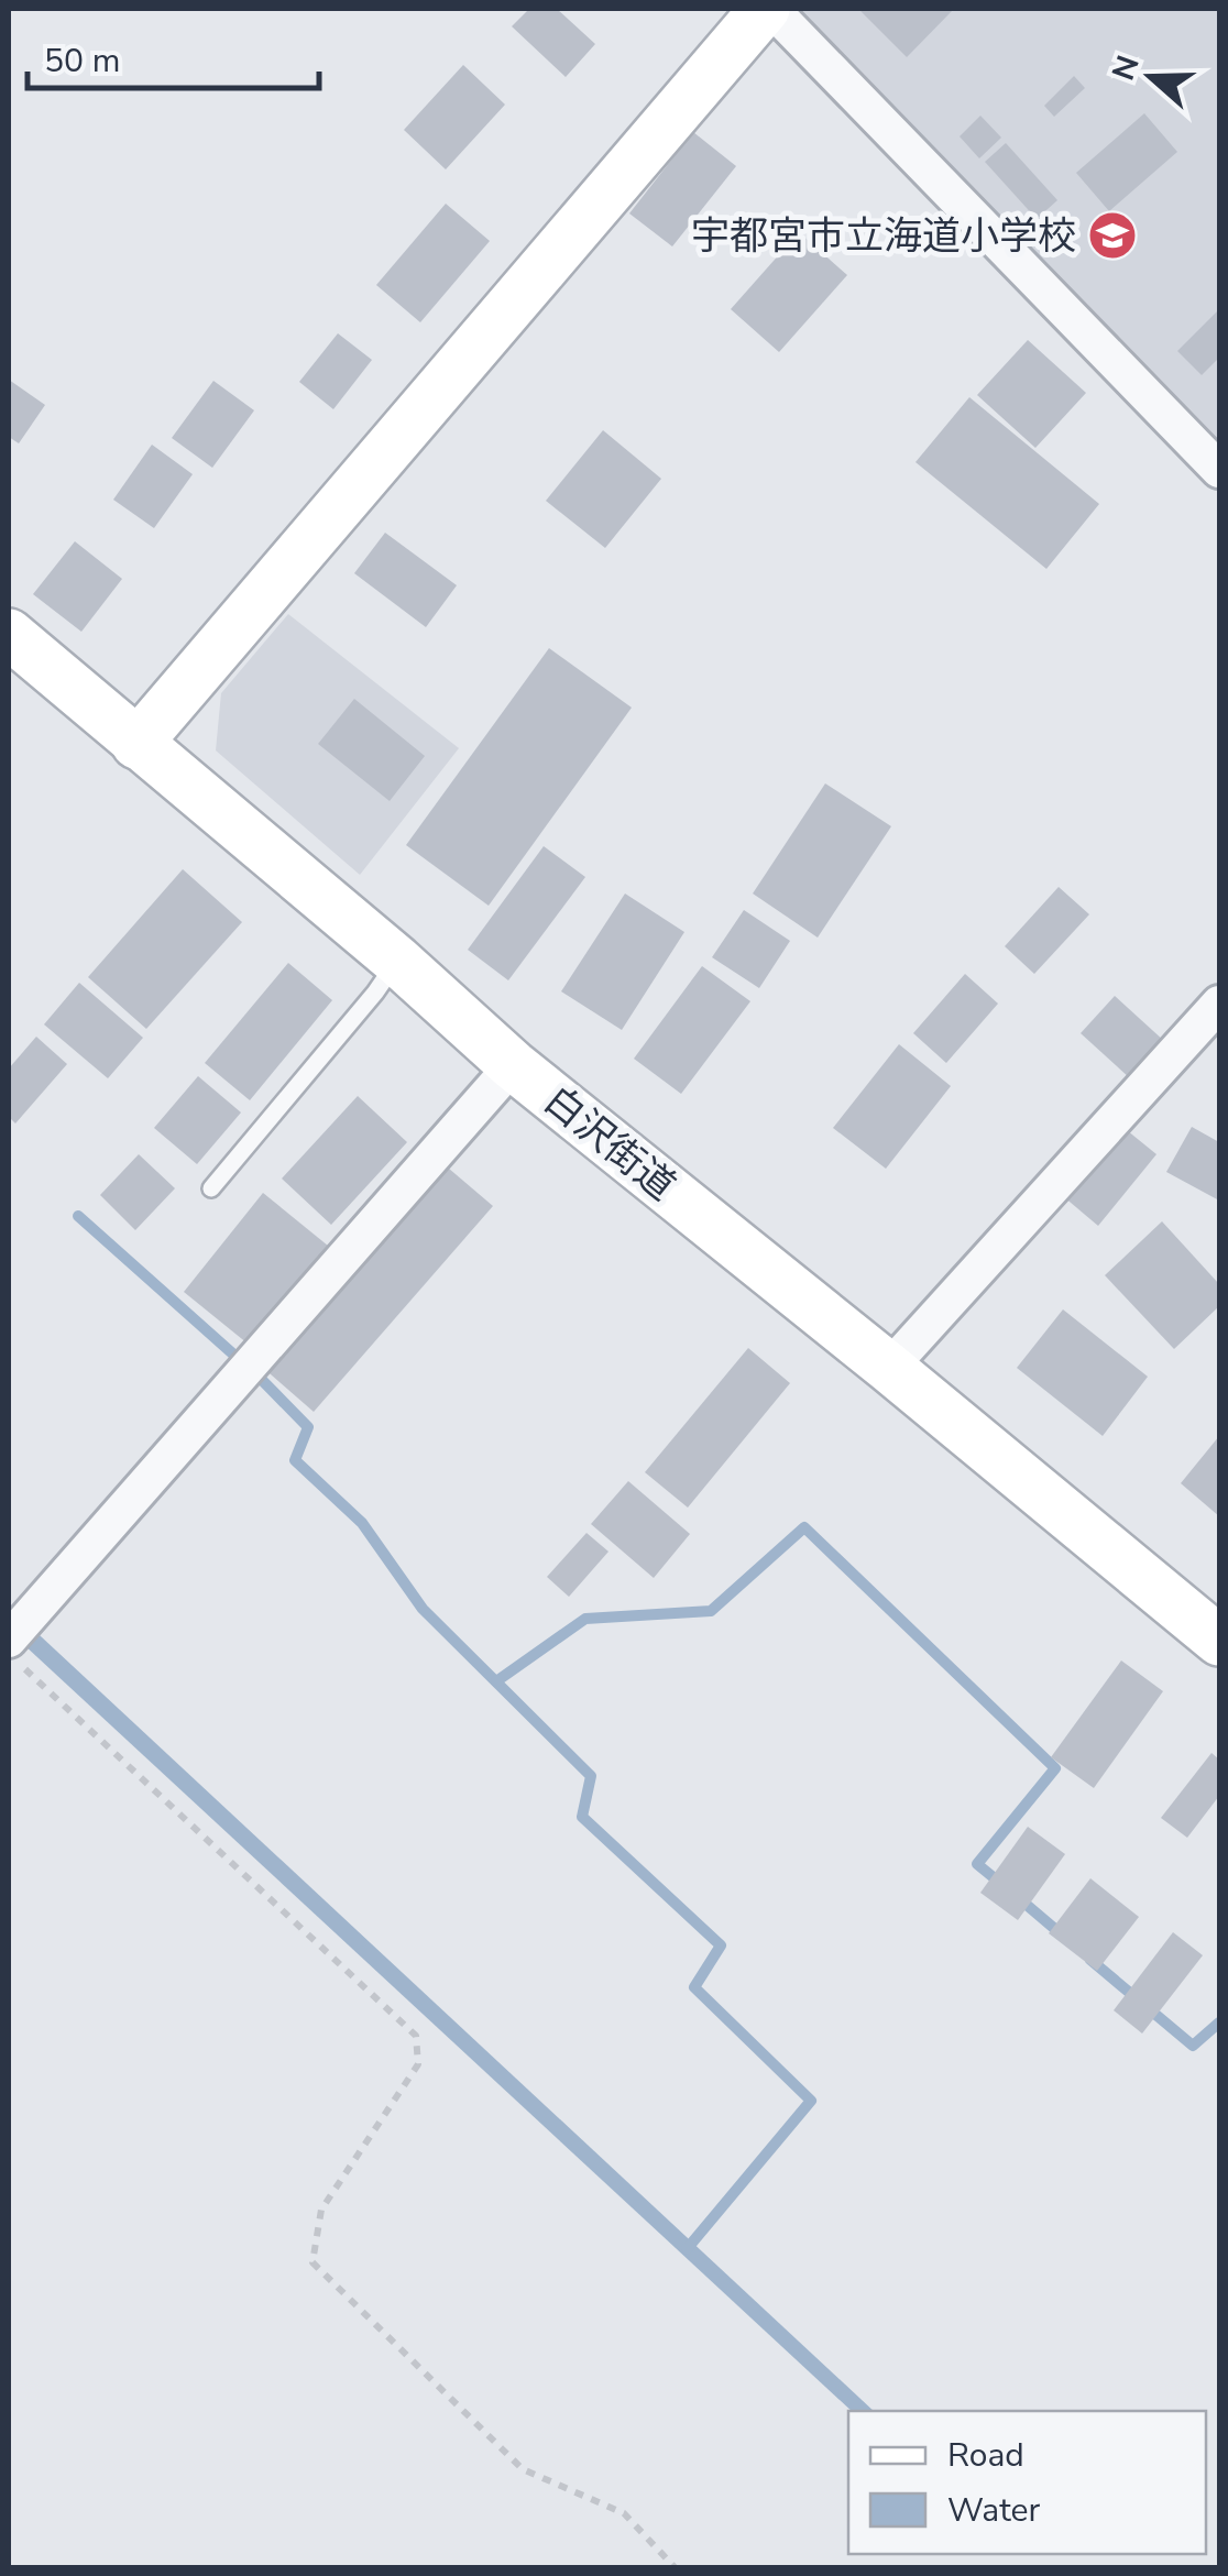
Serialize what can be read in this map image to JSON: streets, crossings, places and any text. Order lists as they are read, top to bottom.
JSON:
{
  "streets": {
    "main road": ["白沢街道"]
  },
  "places": {
    "school or university": ["宇都宮市立海道小学校"]
  },
  "legend": ["Road", "Water"],
  "scale_bar": "50 m",
  "north": "left"
}
